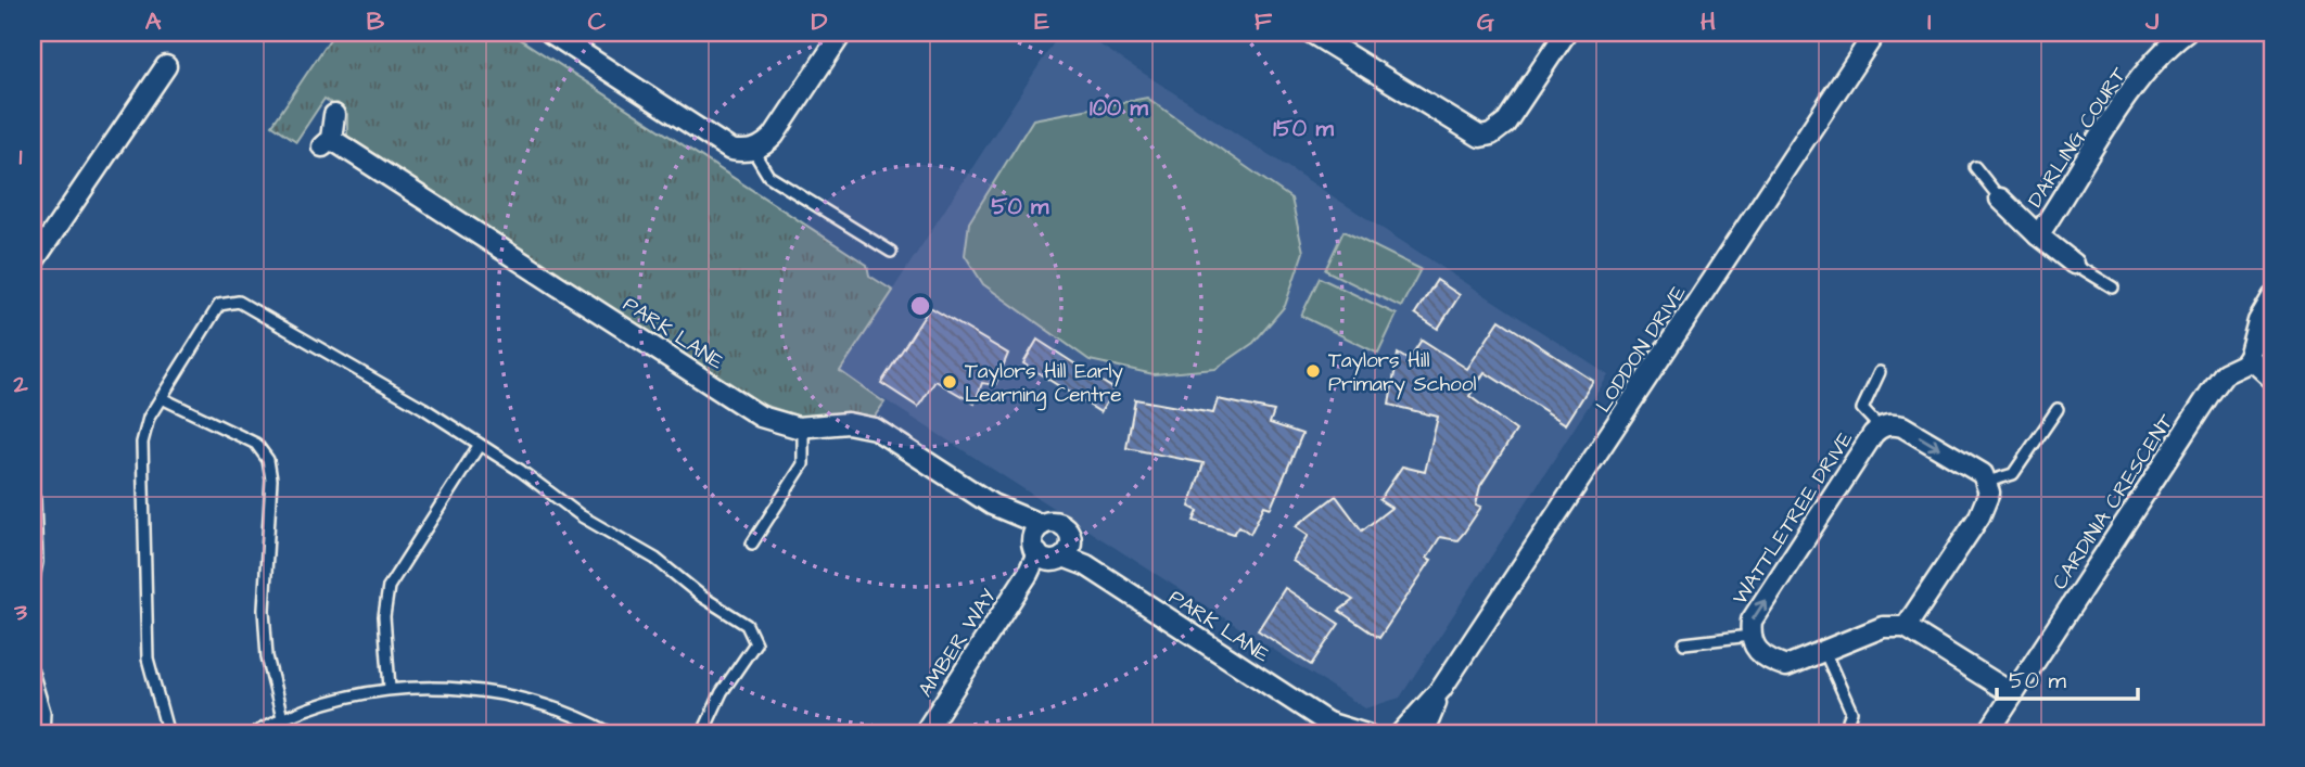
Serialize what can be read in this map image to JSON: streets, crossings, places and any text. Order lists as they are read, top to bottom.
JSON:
{
  "streets": {
    "street": [
      "DARLING COURT",
      "PARK LANE",
      "LODDON DRIVE",
      "CARDINIA CRESCENT",
      "WATTLETREE DRIVE",
      "AMBER WAY"
    ]
  },
  "crossings": [
    ["PARK LANE", "AMBER WAY"]
  ],
  "places": ["Taylors Hill Primary School", "Taylors Hill Early Learning Centre"],
  "scale_bar": "50 m",
  "grid": {
    "columns": [
      "A",
      "B",
      "C",
      "D",
      "E",
      "F",
      "G",
      "H",
      "I",
      "J"
    ],
    "rows": ["1", "2", "3"]
  },
  "rings": ["100 m", "150 m", "50 m"]
}
